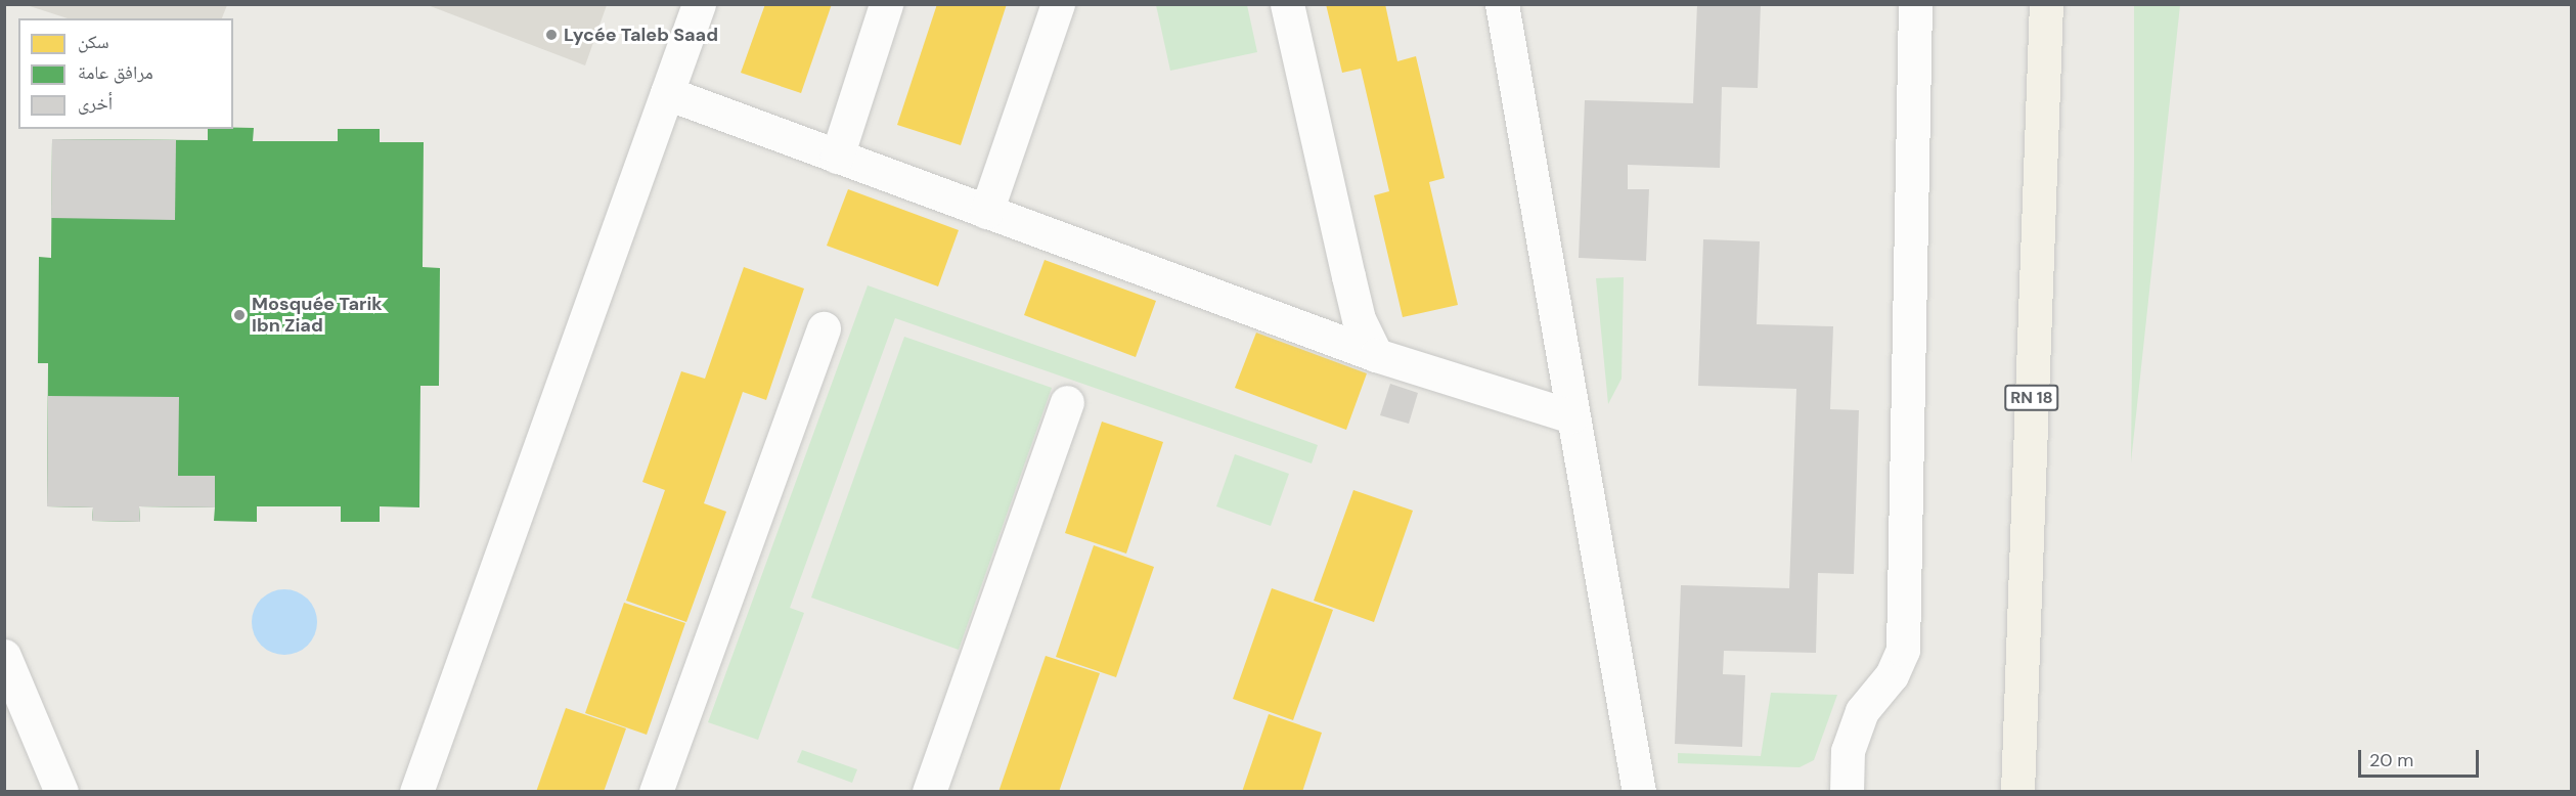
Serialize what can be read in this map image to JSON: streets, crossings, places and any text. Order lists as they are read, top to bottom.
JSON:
{
  "streets": {
    "main road": ["RN 18"]
  },
  "places": ["Lycée Taleb Saad", "Mosquée Tarik Ibn Ziad"],
  "legend": ["سكن", "مرافق عامة", "أخرى"],
  "scale_bar": "20 m"
}
